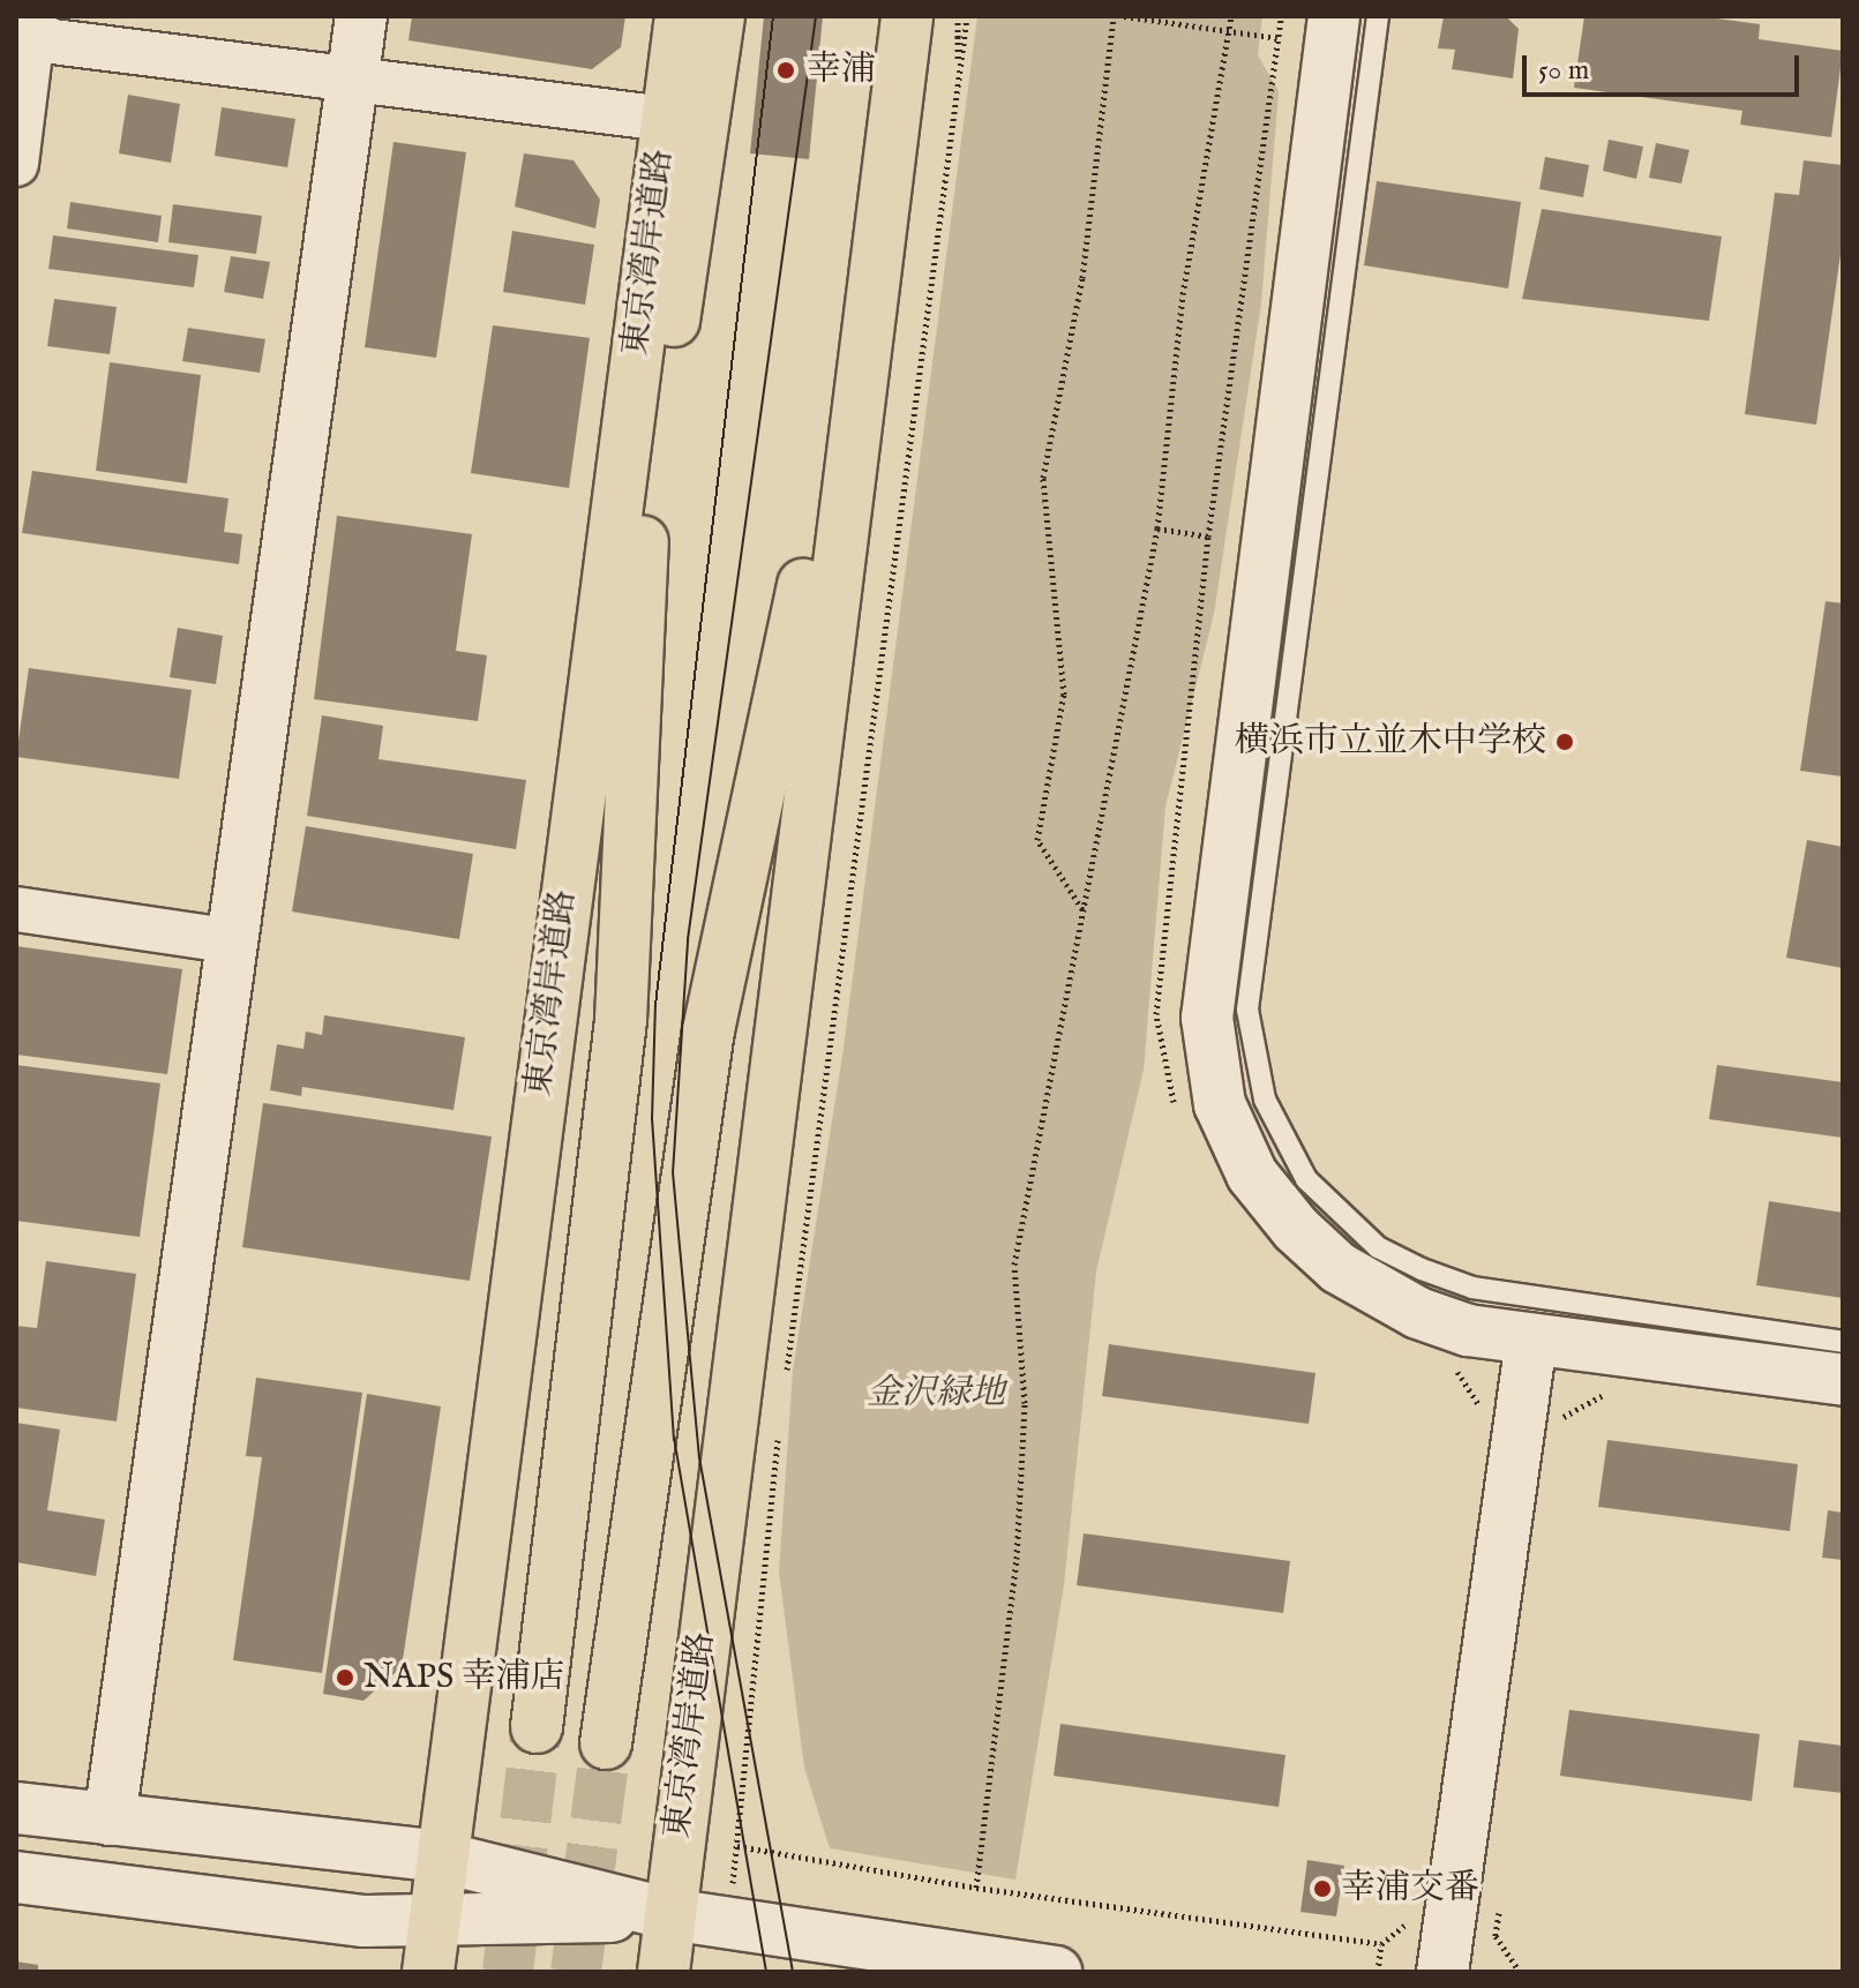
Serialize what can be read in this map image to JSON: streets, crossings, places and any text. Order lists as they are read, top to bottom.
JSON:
{
  "streets": {
    "highway": ["東京湾岸道路"]
  },
  "parks": ["金沢緑地"],
  "places": [
    "幸浦",
    "横浜市立並木中学校",
    "NAPS 幸浦店",
    "幸浦交番"
  ],
  "scale_bar": "50 m"
}
